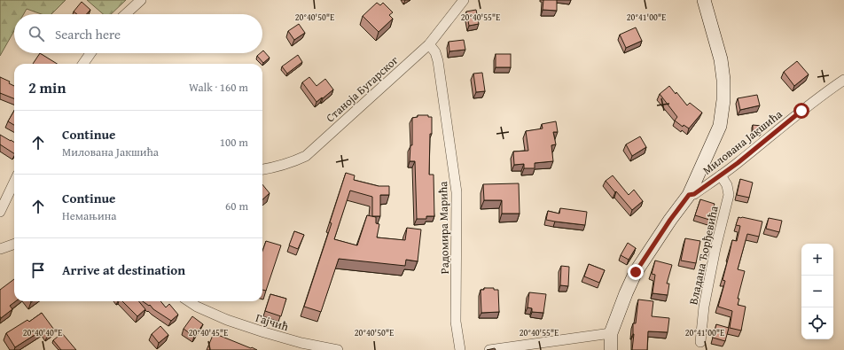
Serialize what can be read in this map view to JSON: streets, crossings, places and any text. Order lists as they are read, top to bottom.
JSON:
{
  "streets": {
    "street": [
      "Станоја Бугарског",
      "Милована Јакшића",
      "Радомира Марића",
      "Владана Ђорђевића",
      "Гајчић"
    ]
  },
  "crossings": [
    ["Станоја Бугарског", "Радомира Марића"],
    ["Милована Јакшића", "Владана Ђорђевића"]
  ],
  "page": {
    "search": "Search here",
    "heading": ["2 min", "Walk · 160 m"],
    "list": [
      ["Continue", "Милована Јакшића", "100 m"],
      ["Continue", "Немањина", "60 m"],
      "Arrive at destination"
    ],
    "map_buttons": ["+", "−"]
  },
  "coordinates": [
    "20°40'50\"E",
    "20°40'55\"E",
    "20°41'00\"E",
    "20°40'40\"E",
    "20°40'45\"E"
  ]
}
